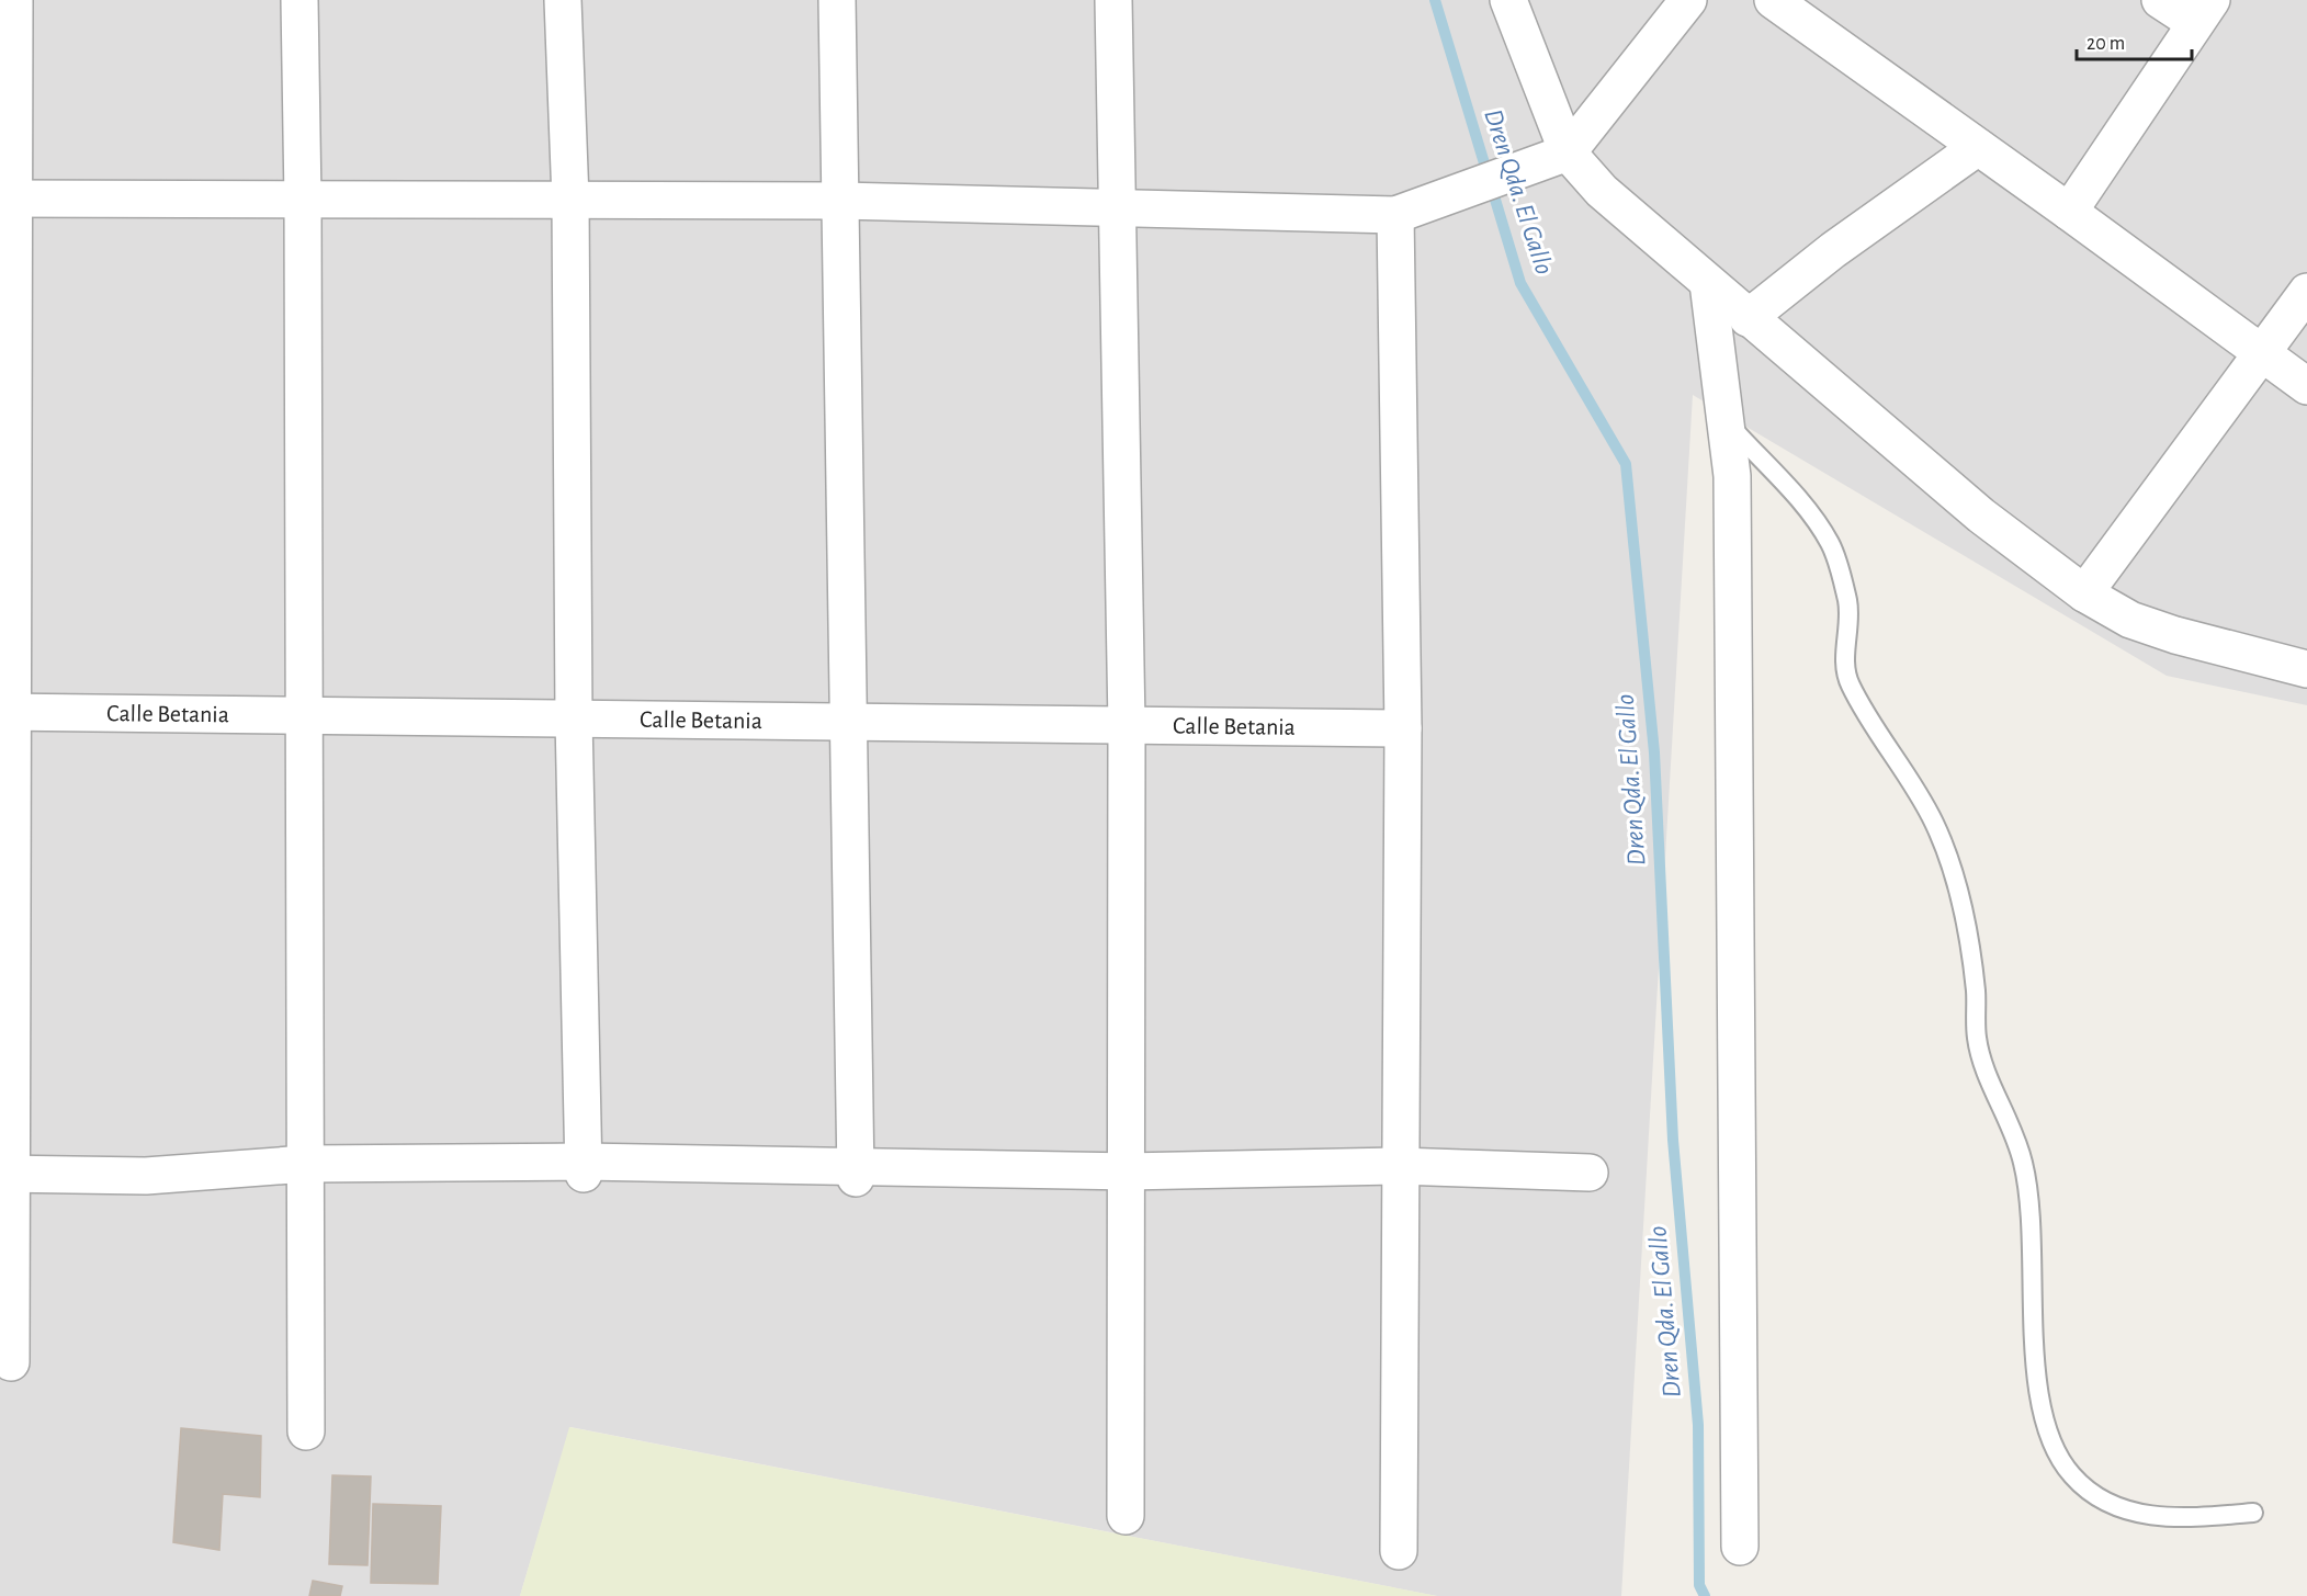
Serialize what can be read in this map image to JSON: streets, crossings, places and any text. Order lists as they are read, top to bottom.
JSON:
{
  "streets": {
    "street": ["Calle Betania"]
  },
  "water": ["Dren Qda. El Gallo"],
  "scale_bar": "20 m"
}
